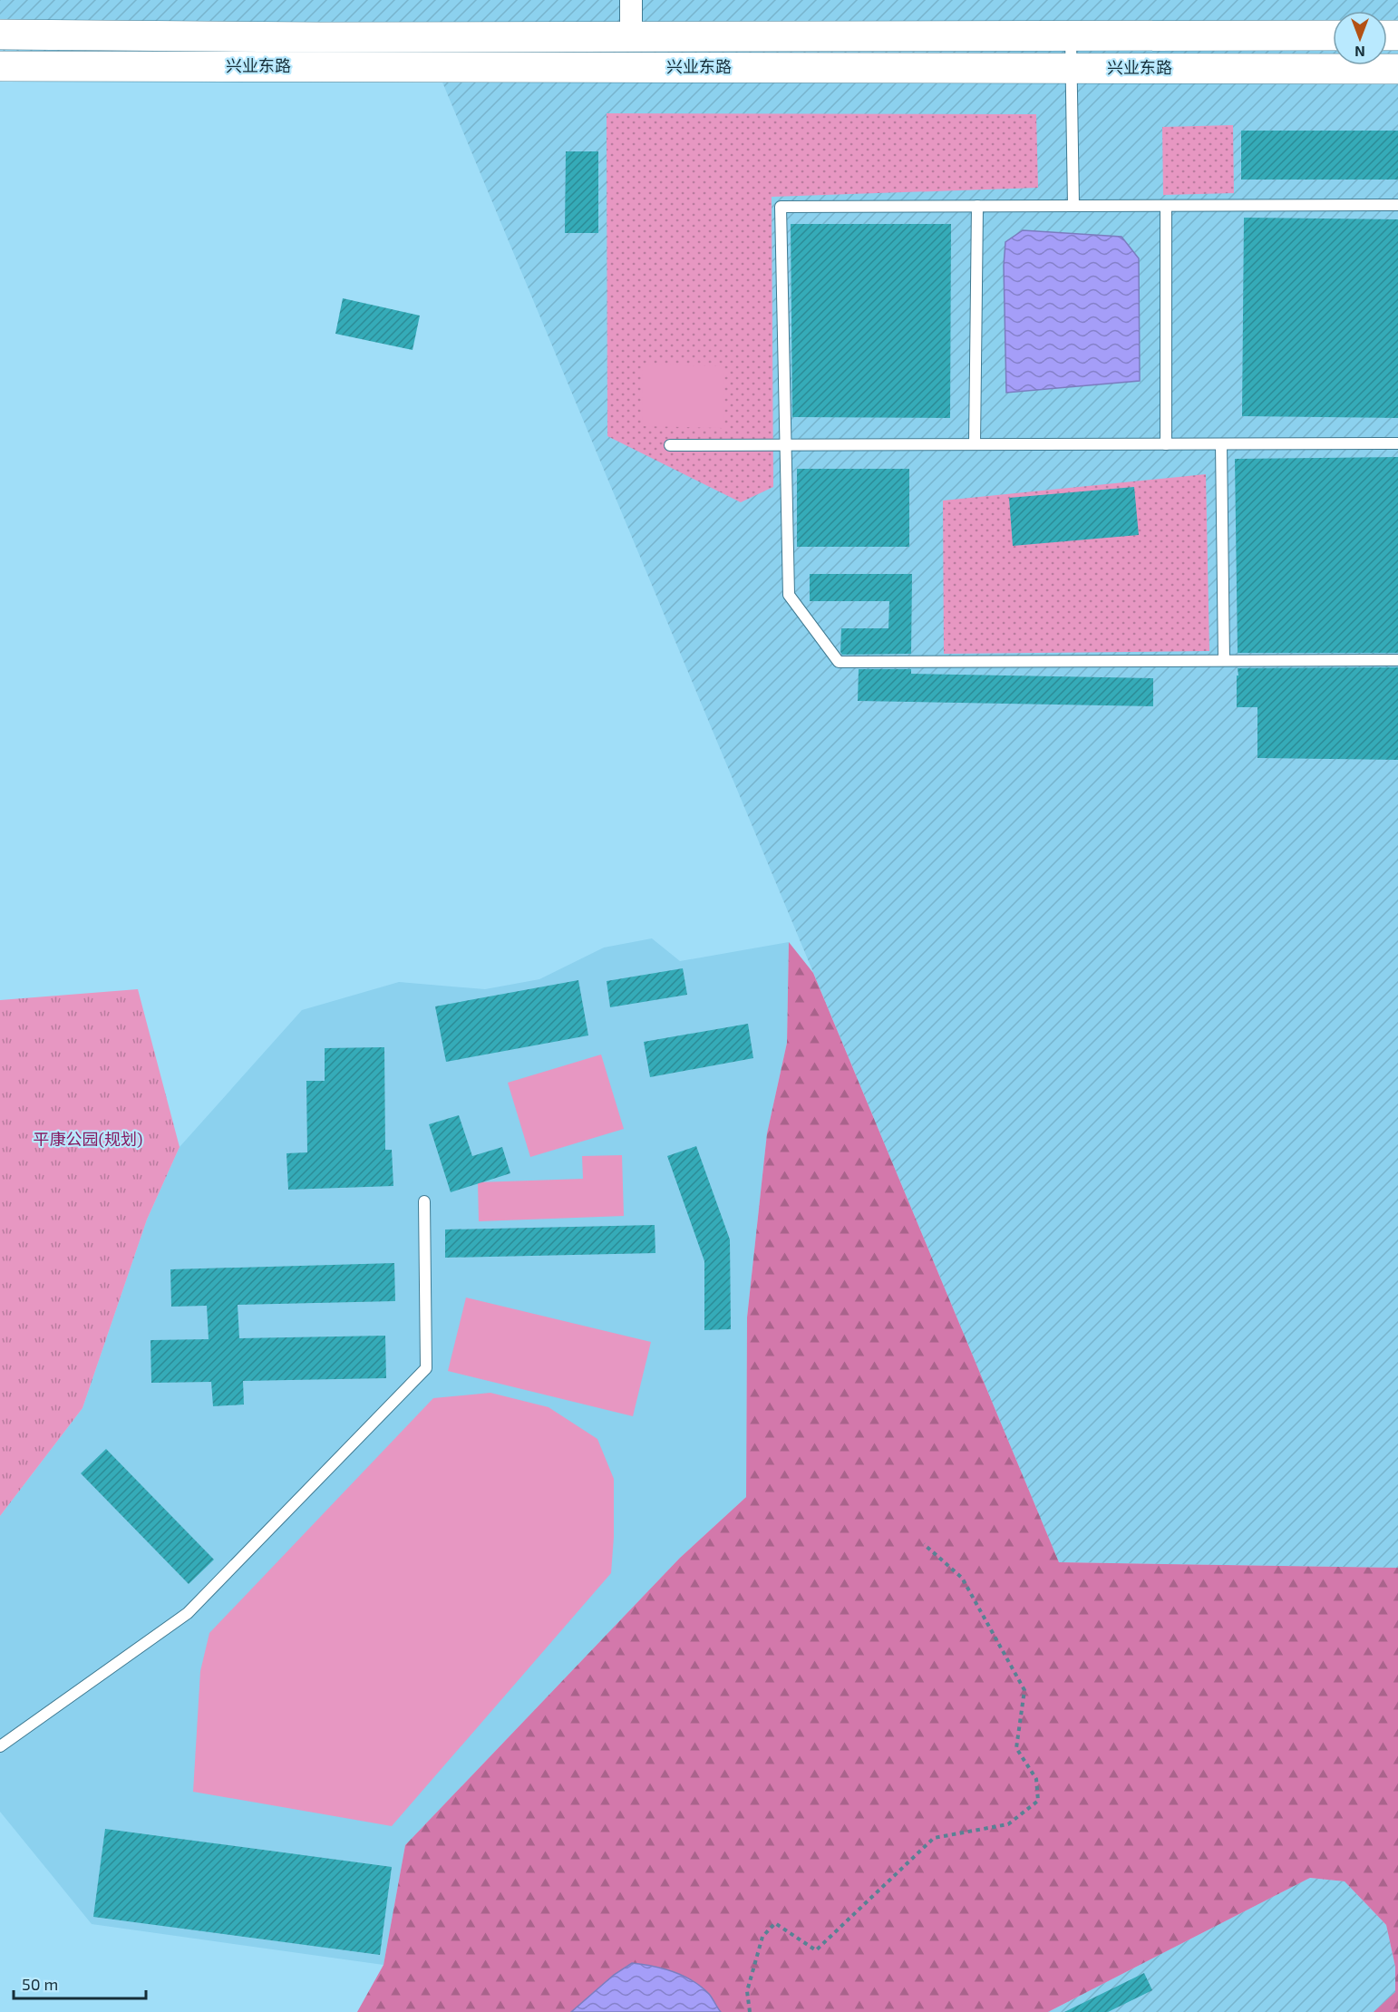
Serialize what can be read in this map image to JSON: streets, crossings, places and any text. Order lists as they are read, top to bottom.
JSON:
{
  "streets": {
    "street": ["兴业东路"]
  },
  "parks": ["平康公园(规划)"],
  "scale_bar": "50 m",
  "north": "bottom"
}
